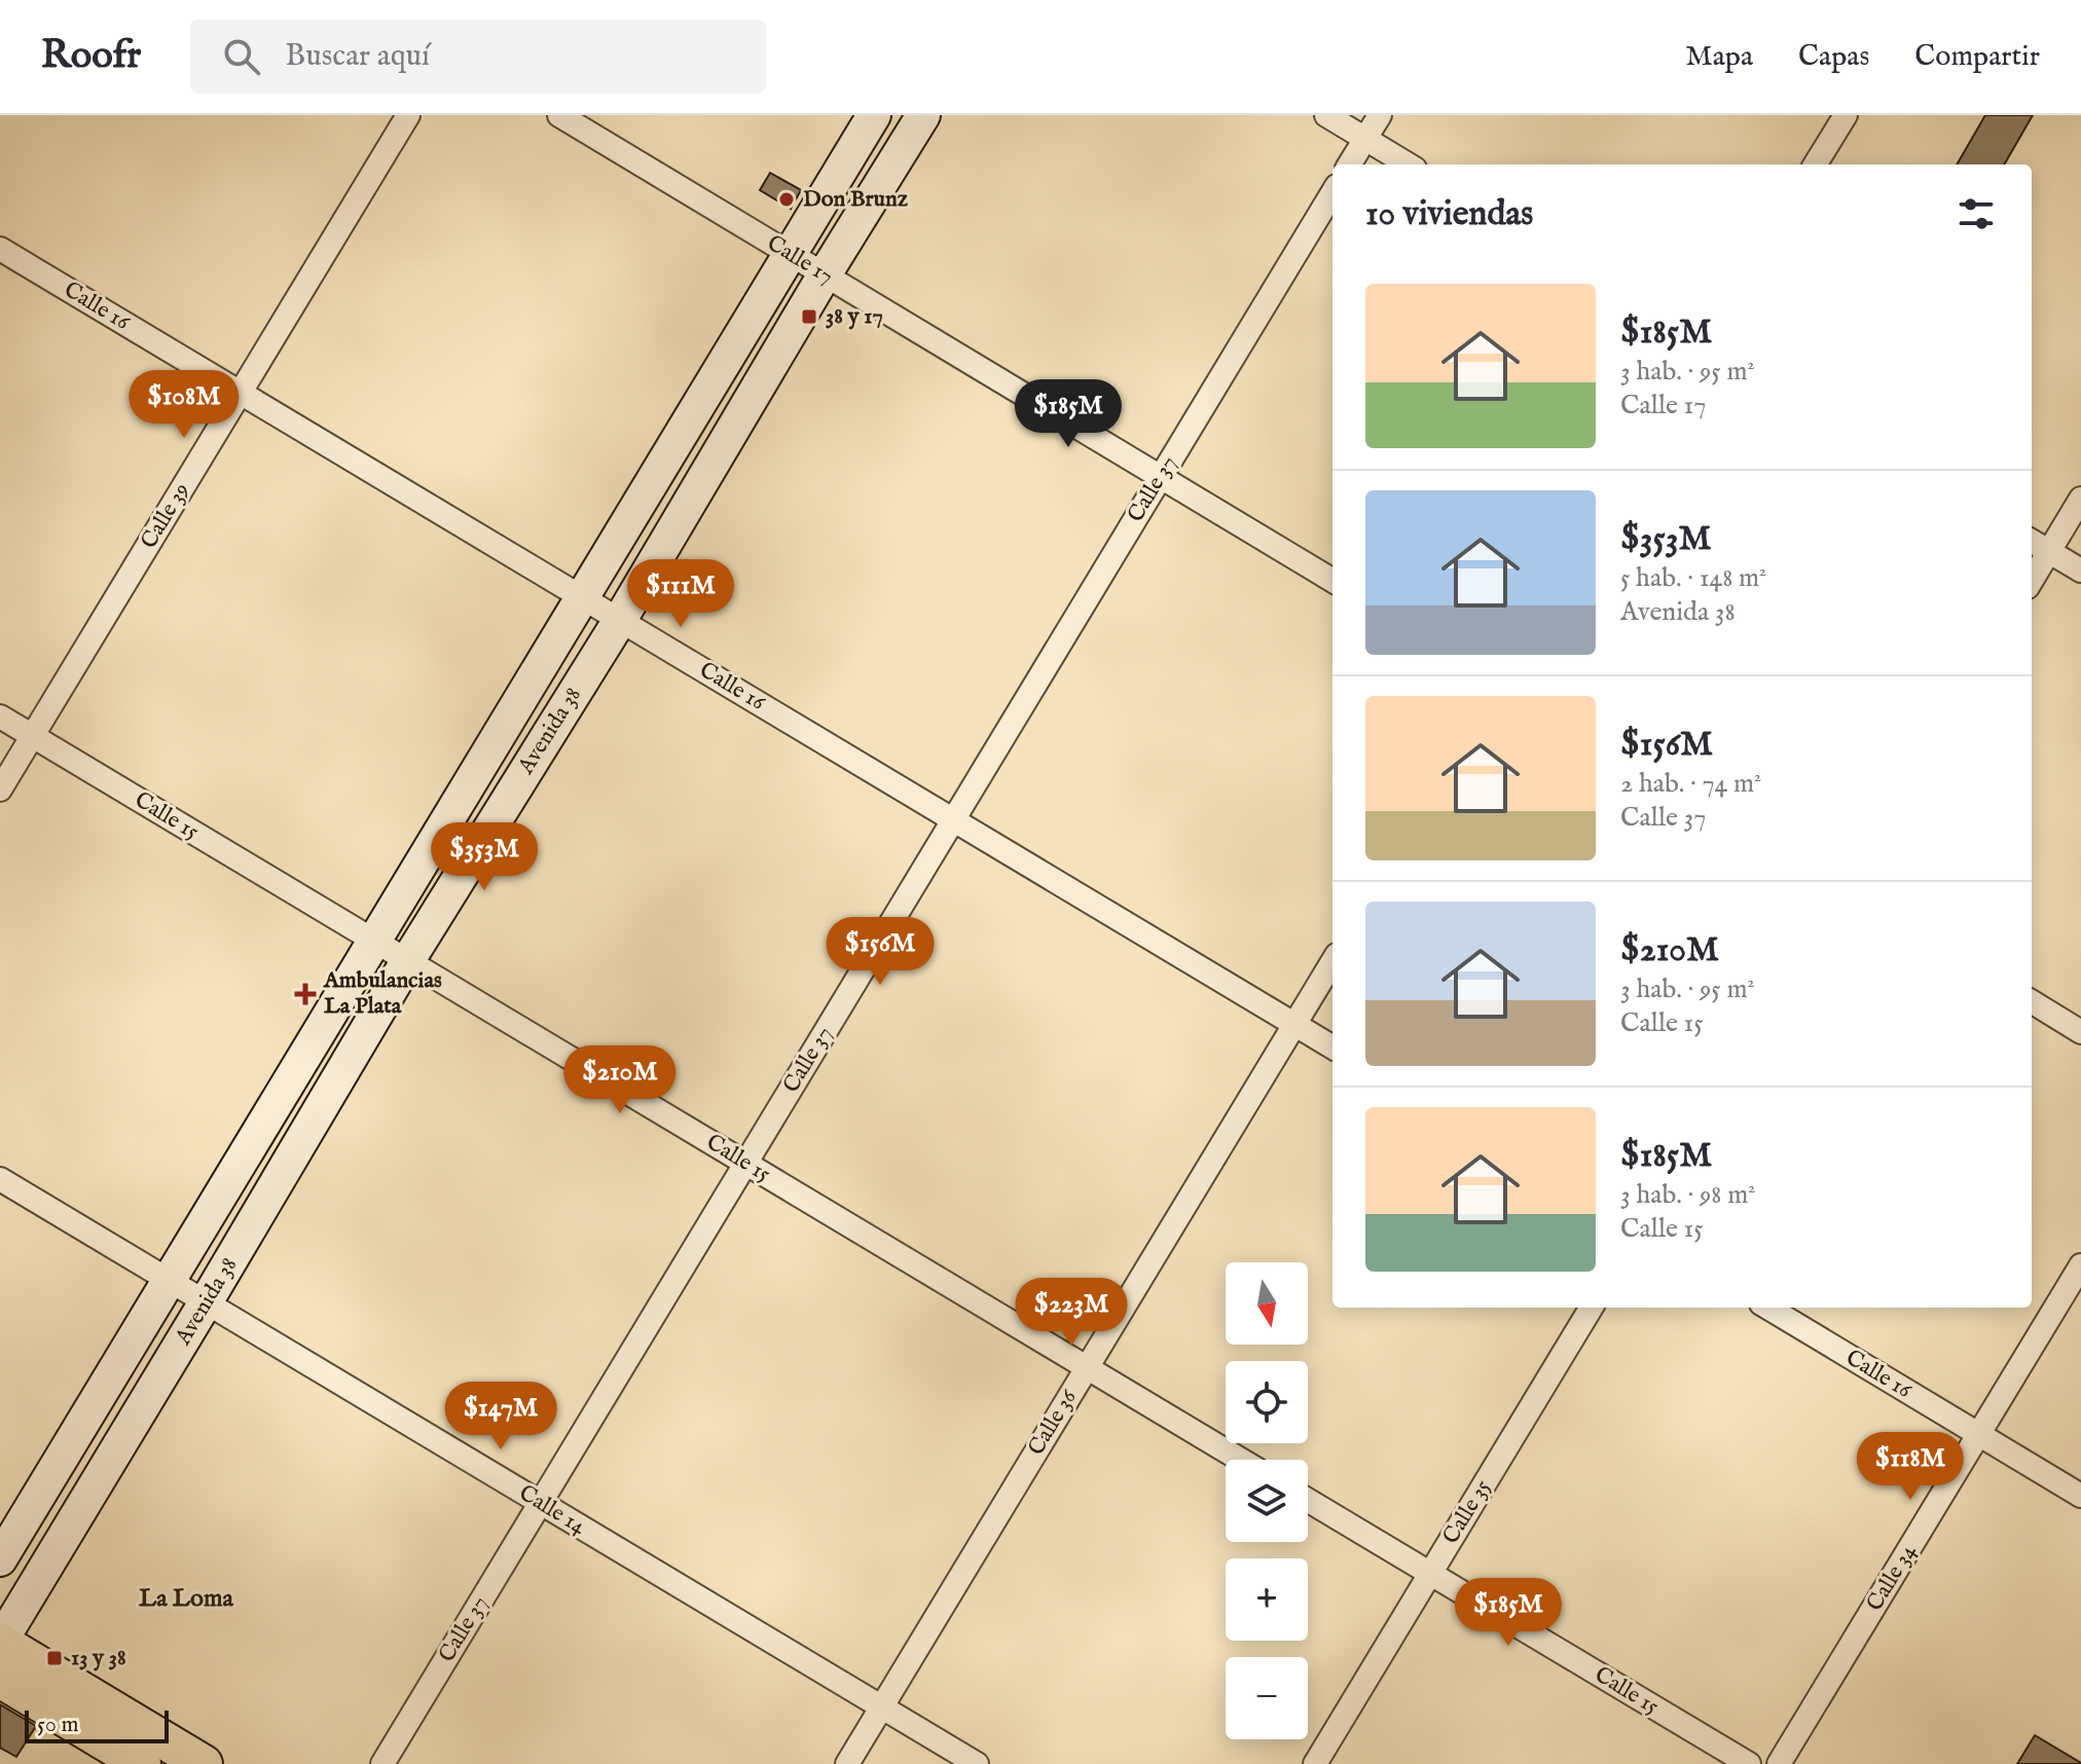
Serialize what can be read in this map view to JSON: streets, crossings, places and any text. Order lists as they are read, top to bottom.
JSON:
{
  "streets": {
    "main road": ["Avenida 38"],
    "street": [
      "Calle 17",
      "Calle 16",
      "Calle 37",
      "Calle 39",
      "Calle 15",
      "Calle 36",
      "Calle 14",
      "Calle 35",
      "Calle 34"
    ]
  },
  "crossings": [
    ["Calle 17", "Calle 37"],
    ["Calle 17", "Avenida 38"],
    ["Calle 16", "Calle 37"],
    ["Calle 16", "Calle 39"],
    ["Calle 16", "Avenida 38"],
    ["Calle 16", "Calle 36"],
    ["Calle 16", "Calle 34"],
    ["Calle 37", "Calle 15"],
    ["Calle 37", "Calle 14"],
    ["Calle 39", "Calle 15"],
    ["Avenida 38", "Calle 15"],
    ["Avenida 38", "Calle 14"],
    ["Calle 15", "Calle 36"],
    ["Calle 15", "Calle 35"],
    ["Calle 36", "Calle 14"]
  ],
  "districts": ["La Loma"],
  "places": {
    "other": ["Don Brunz"],
    "transit": ["38 y 17", "13 y 38"],
    "health": ["Ambulancias La Plata"]
  },
  "scale_bar": "50 m",
  "north": "bottom",
  "page": {
    "header": "Roofr",
    "search": "Buscar aquí",
    "nav": ["Mapa", "Capas", "Compartir"],
    "heading": "10 viviendas",
    "list": [
      {
        "name": "$185M",
        "note": "3 hab. · 95 m² · Calle 17"
      },
      {
        "name": "$353M",
        "note": "5 hab. · 148 m² · Avenida 38"
      },
      {
        "name": "$156M",
        "note": "2 hab. · 74 m² · Calle 37"
      },
      {
        "name": "$210M",
        "note": "3 hab. · 95 m² · Calle 15"
      },
      {
        "name": "$185M",
        "note": "3 hab. · 98 m² · Calle 15"
      }
    ],
    "price": [
      "$108M",
      "$185M",
      "$111M",
      "$353M",
      "$156M",
      "$210M",
      "$223M",
      "$147M",
      "$118M",
      "$185M"
    ],
    "map_buttons": ["+", "−"],
    "scale": "50 m"
  }
}
